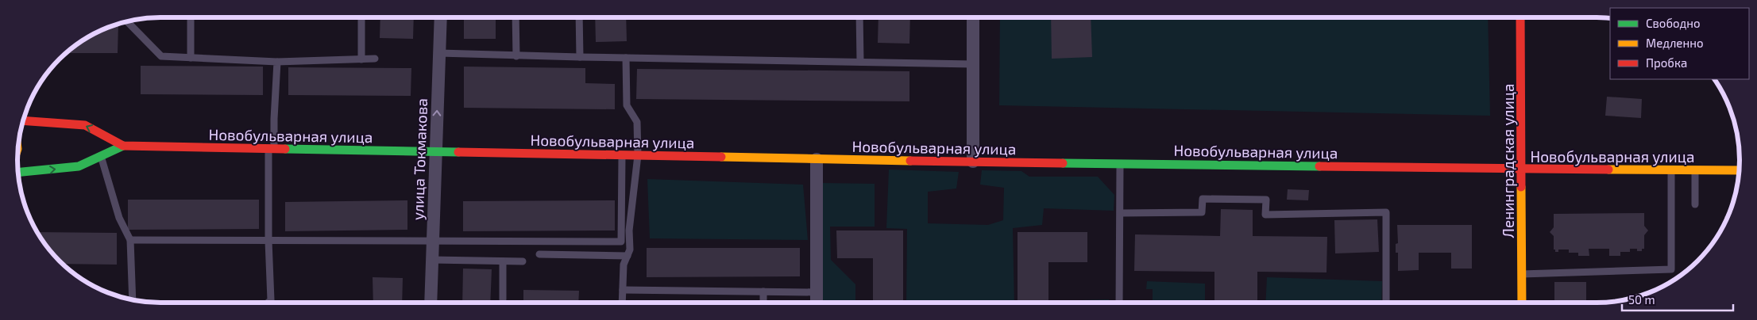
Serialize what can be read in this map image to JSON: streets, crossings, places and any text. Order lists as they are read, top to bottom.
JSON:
{
  "streets": {
    "street": ["Новобульварная улица", "улица Токмакова", "Ленинградская улица"]
  },
  "crossings": [
    ["Новобульварная улица", "улица Токмакова"],
    ["Новобульварная улица", "Ленинградская улица"]
  ],
  "legend": ["Свободно", "Медленно", "Пробка"],
  "scale_bar": "50 m"
}
